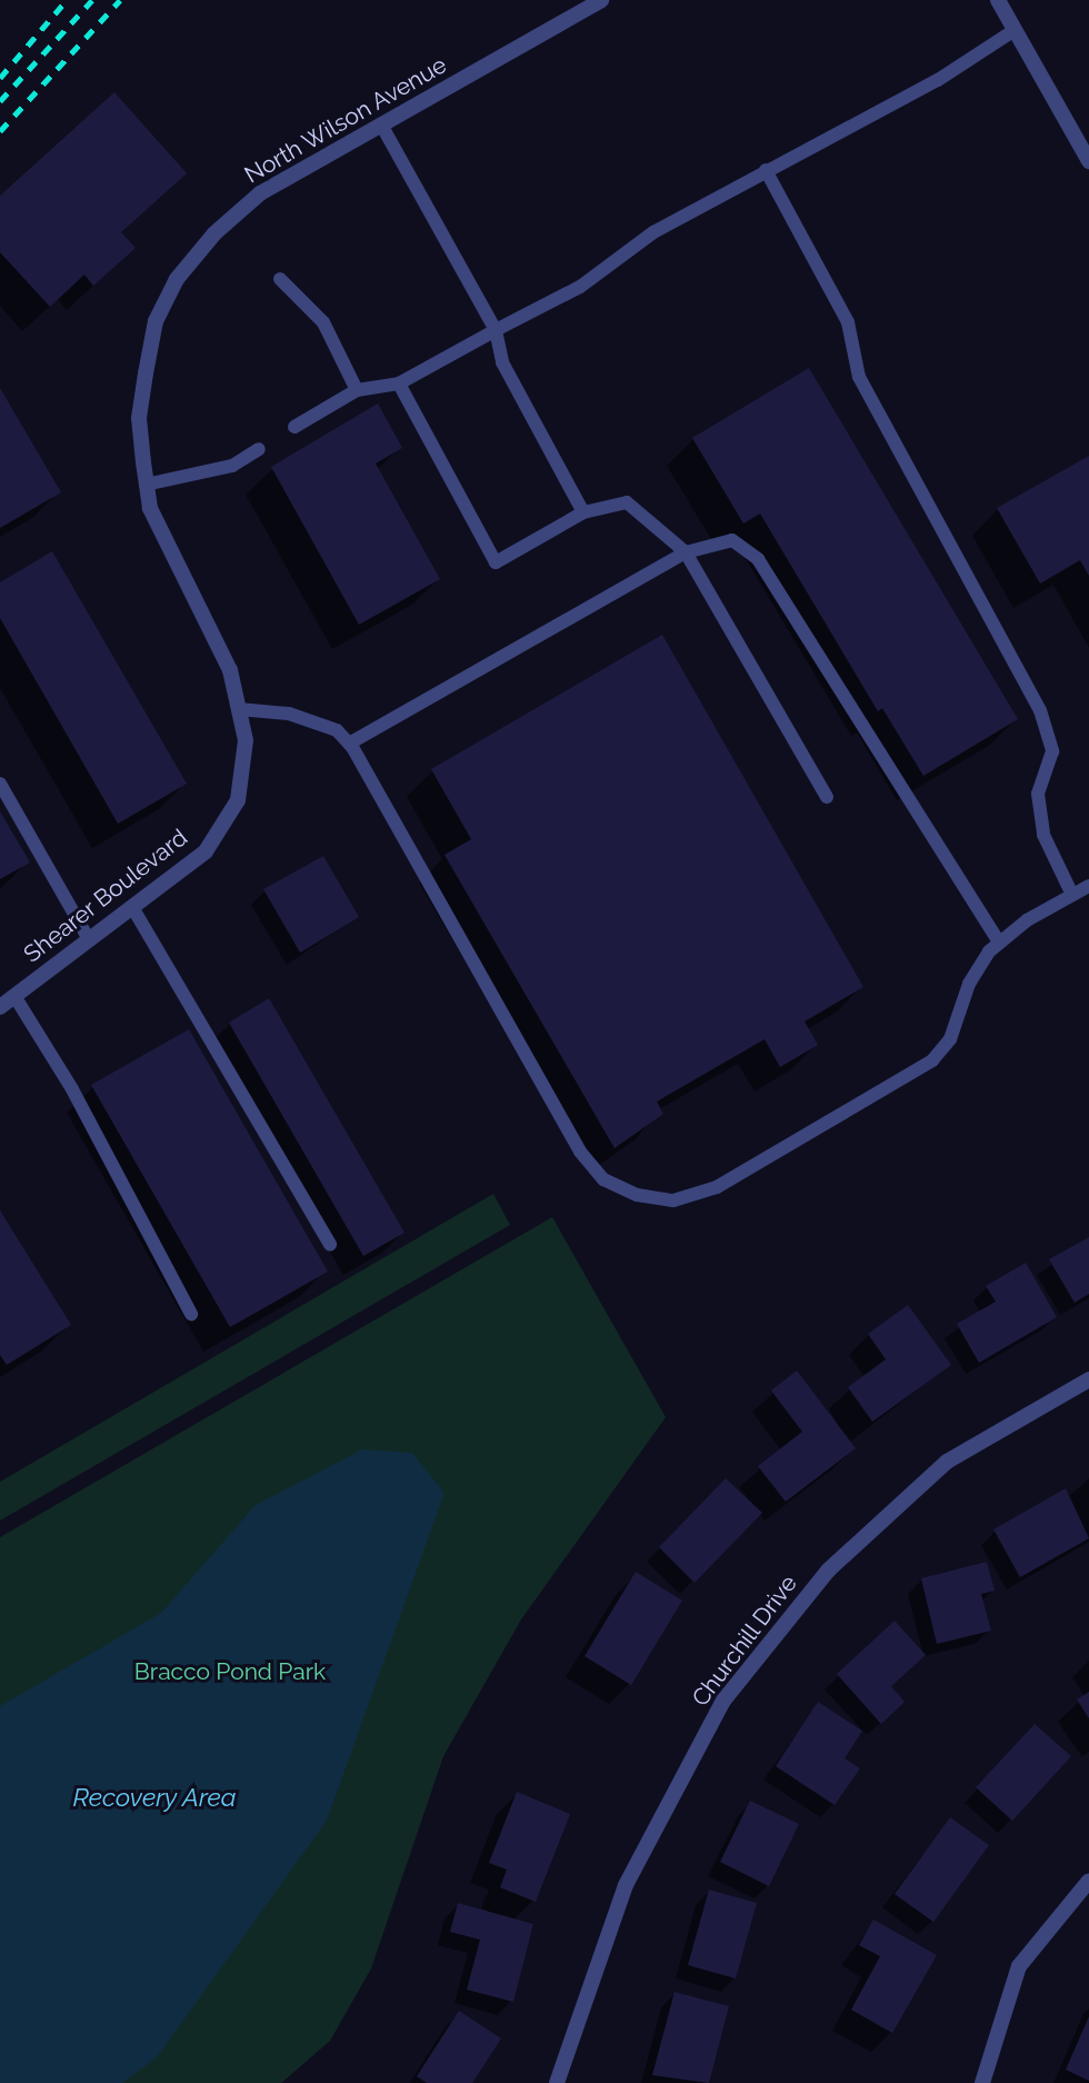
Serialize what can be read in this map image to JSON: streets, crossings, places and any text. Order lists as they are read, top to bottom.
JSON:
{
  "streets": {
    "street": ["North Wilson Avenue", "Shearer Boulevard", "Churchill Drive"]
  },
  "crossings": [
    ["North Wilson Avenue", "Shearer Boulevard"]
  ],
  "water": ["Recovery Area"],
  "parks": ["Bracco Pond Park"]
}
